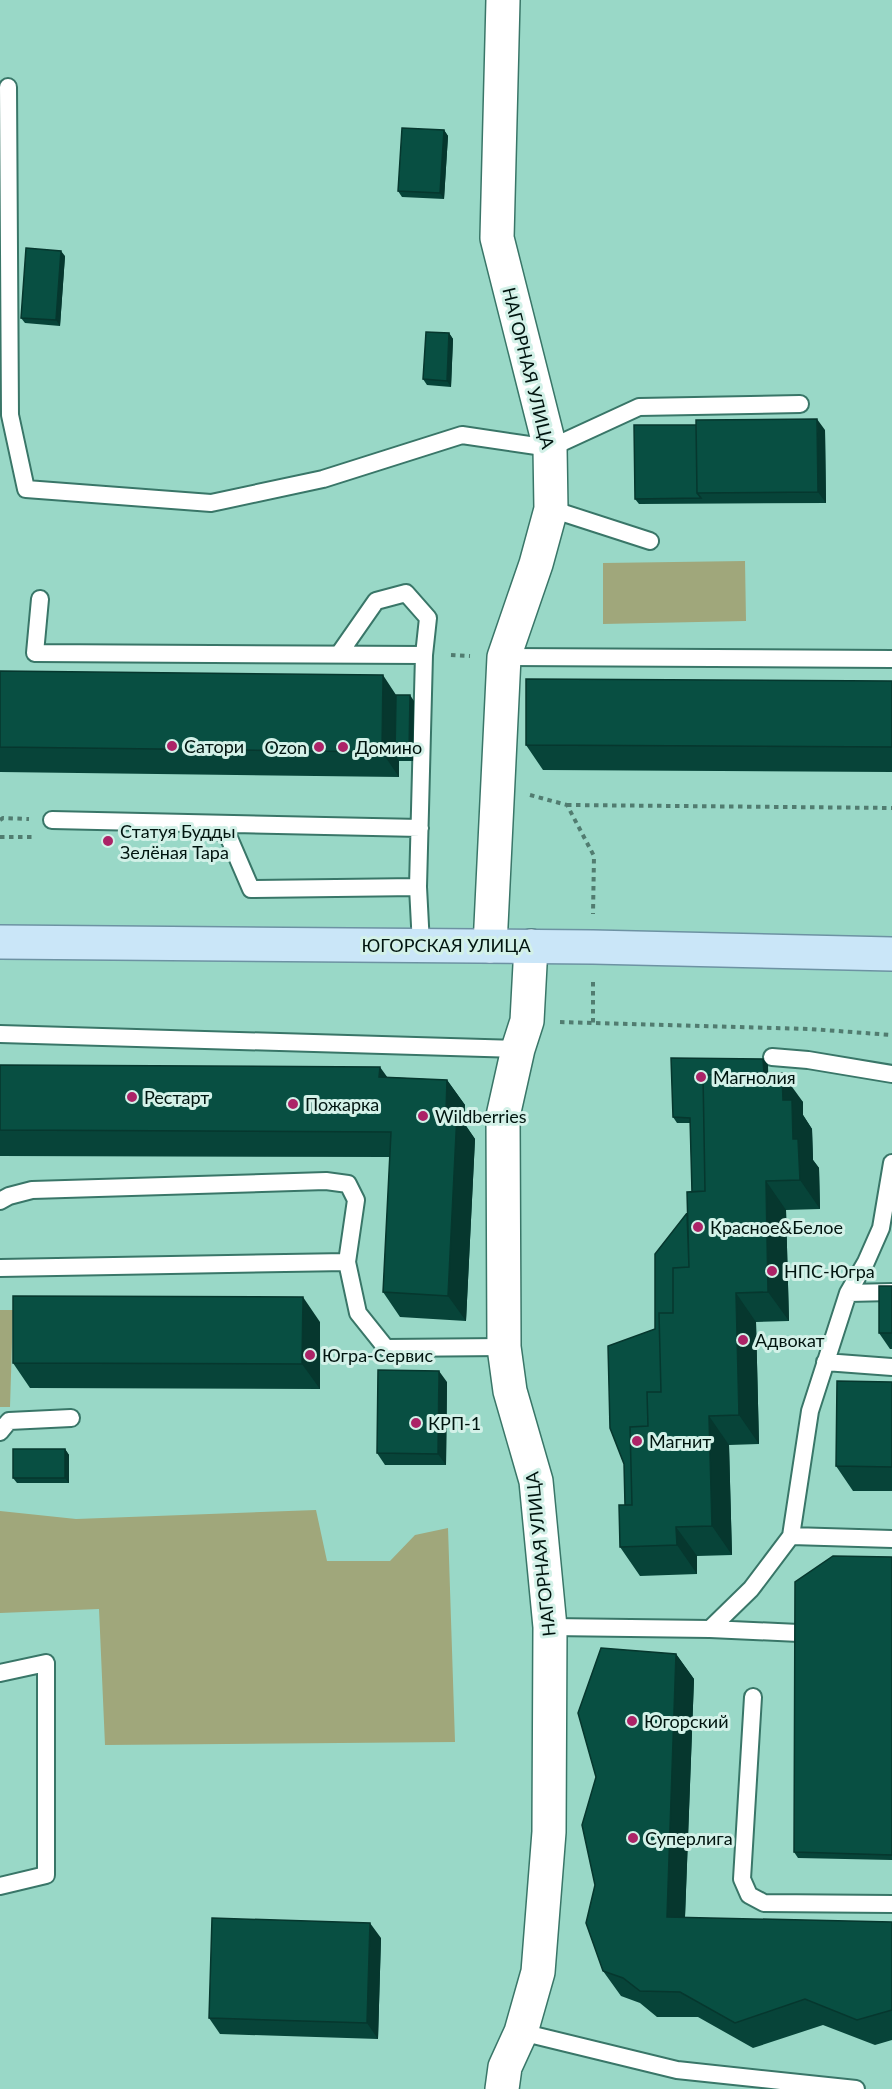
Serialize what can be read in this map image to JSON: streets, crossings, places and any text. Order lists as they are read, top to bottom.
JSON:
{
  "streets": {
    "main road": ["ЮГОРСКАЯ УЛИЦА"],
    "street": ["НАГОРНАЯ УЛИЦА"]
  },
  "crossings": [
    ["НАГОРНАЯ УЛИЦА", "ЮГОРСКАЯ УЛИЦА"]
  ],
  "places": [
    "Сатори",
    "Ozon",
    "Домино",
    "Статуя Будды Зелёная Тара",
    "Магнолия",
    "Рестарт",
    "Пожарка",
    "Wildberries",
    "Красное&Белое",
    "НПС-Югра",
    "Адвокат",
    "Югра-Сервис",
    "КРП-1",
    "Магнит",
    "Югорский",
    "Суперлига"
  ]
}
